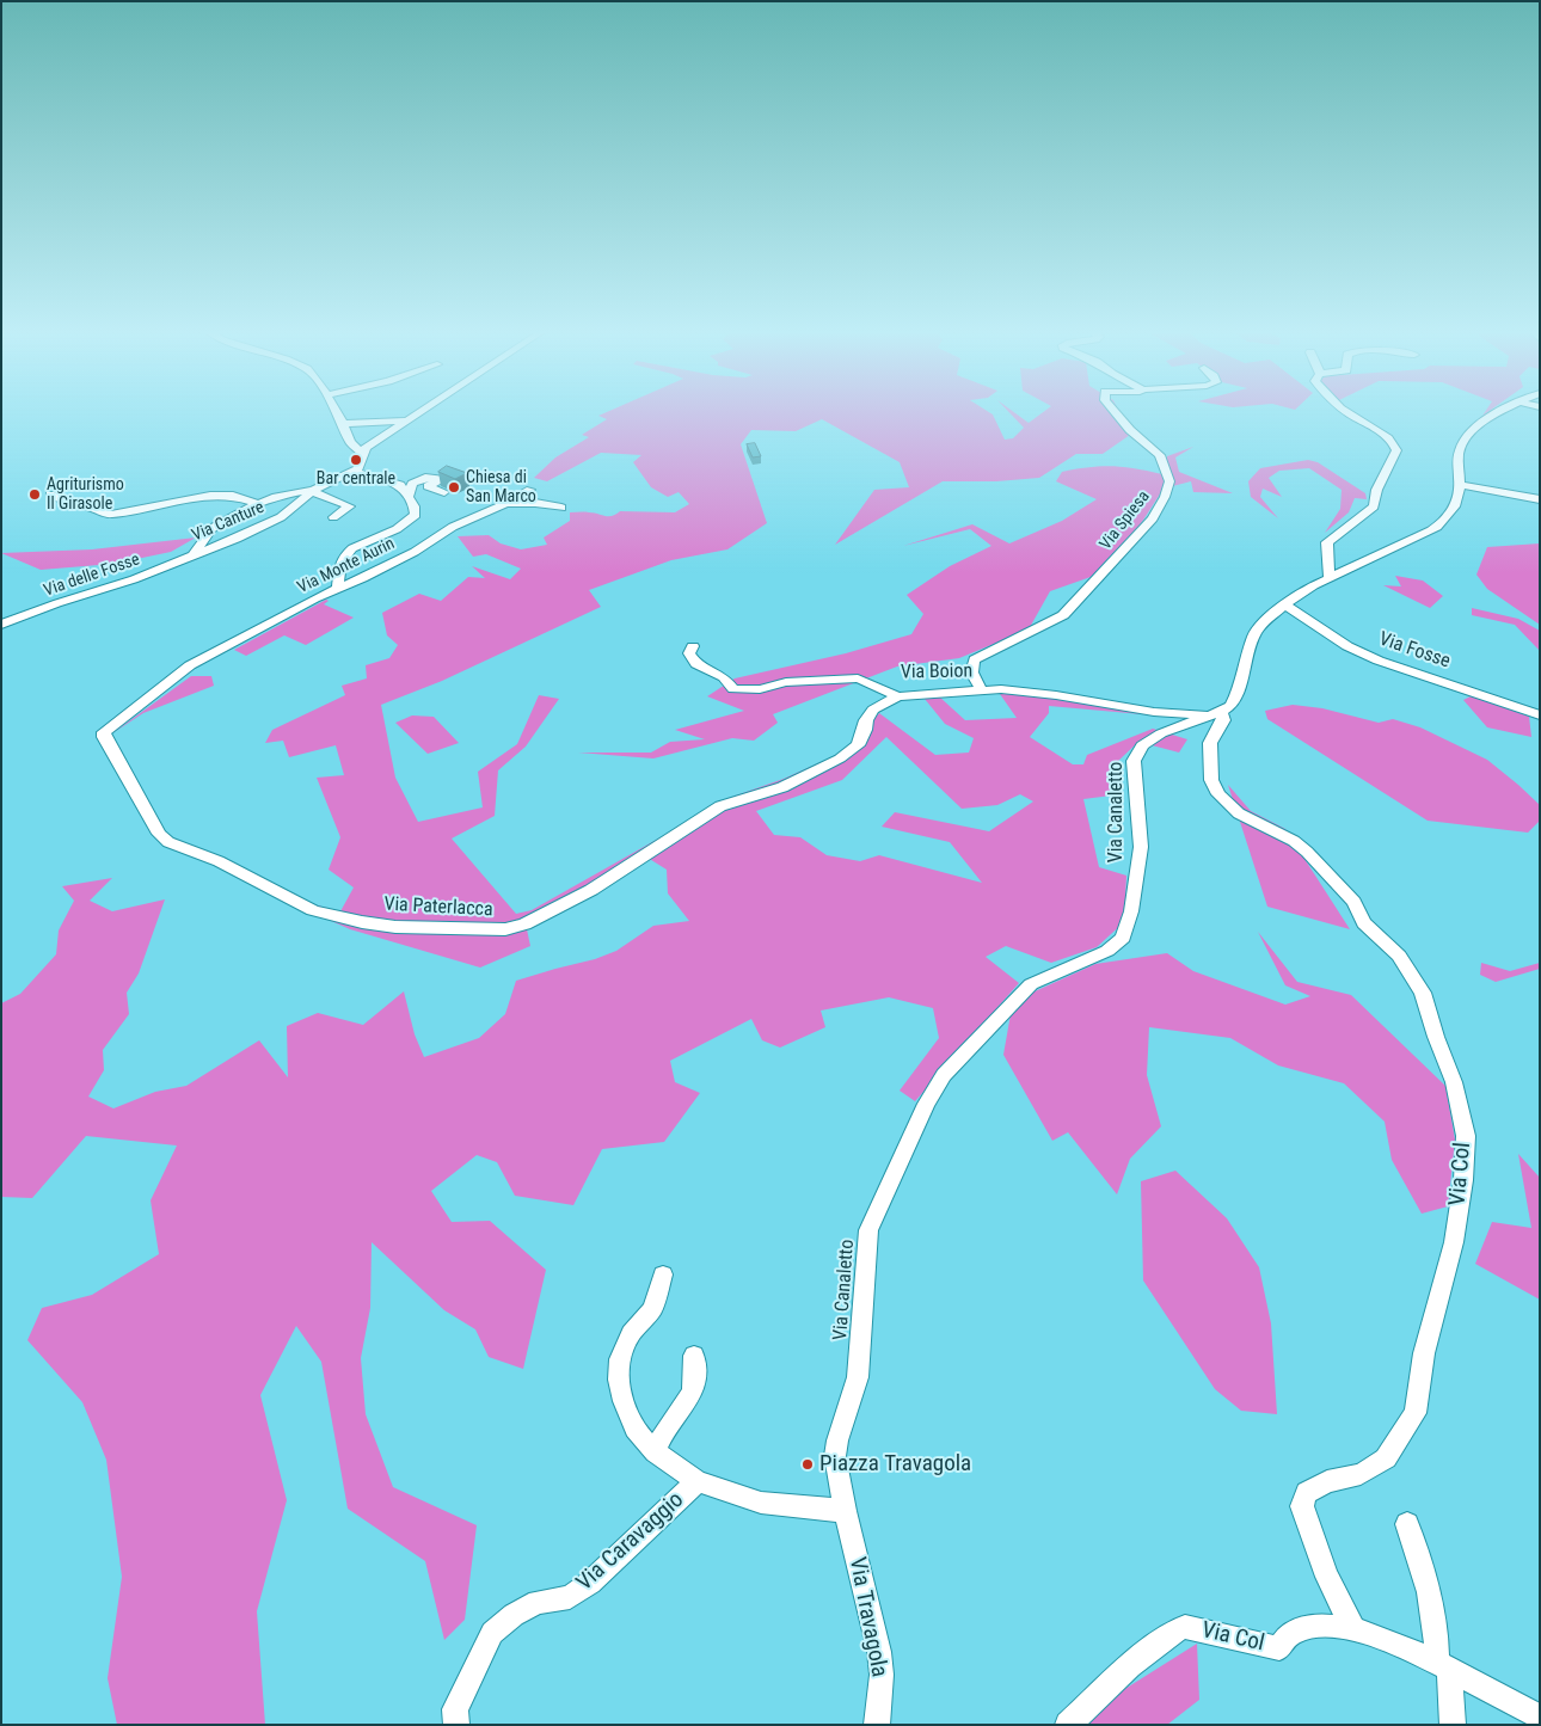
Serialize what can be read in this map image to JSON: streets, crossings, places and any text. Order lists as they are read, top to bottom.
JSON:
{
  "streets": {
    "street": [
      "Via Spiesa",
      "Via Canture",
      "Via Monte Aurin",
      "Via delle Fosse",
      "Via Fosse",
      "Via Boion",
      "Via Canaletto",
      "Via Paterlacca",
      "Via Col",
      "Via Caravaggio",
      "Via Travagola"
    ]
  },
  "crossings": [
    ["Via Spiesa", "Via Boion"],
    ["Via Canture", "Via delle Fosse"],
    ["Via Monte Aurin", "Via Paterlacca"],
    ["Via Boion", "Via Canaletto"],
    ["Via Boion", "Via Paterlacca"],
    ["Via Boion", "Via Col"],
    ["Via Canaletto", "Via Col"],
    ["Via Canaletto", "Via Travagola"]
  ],
  "places": [
    "Bar centrale",
    "Chiesa di San Marco",
    "Agriturismo Il Girasole",
    "Piazza Travagola"
  ]
}
